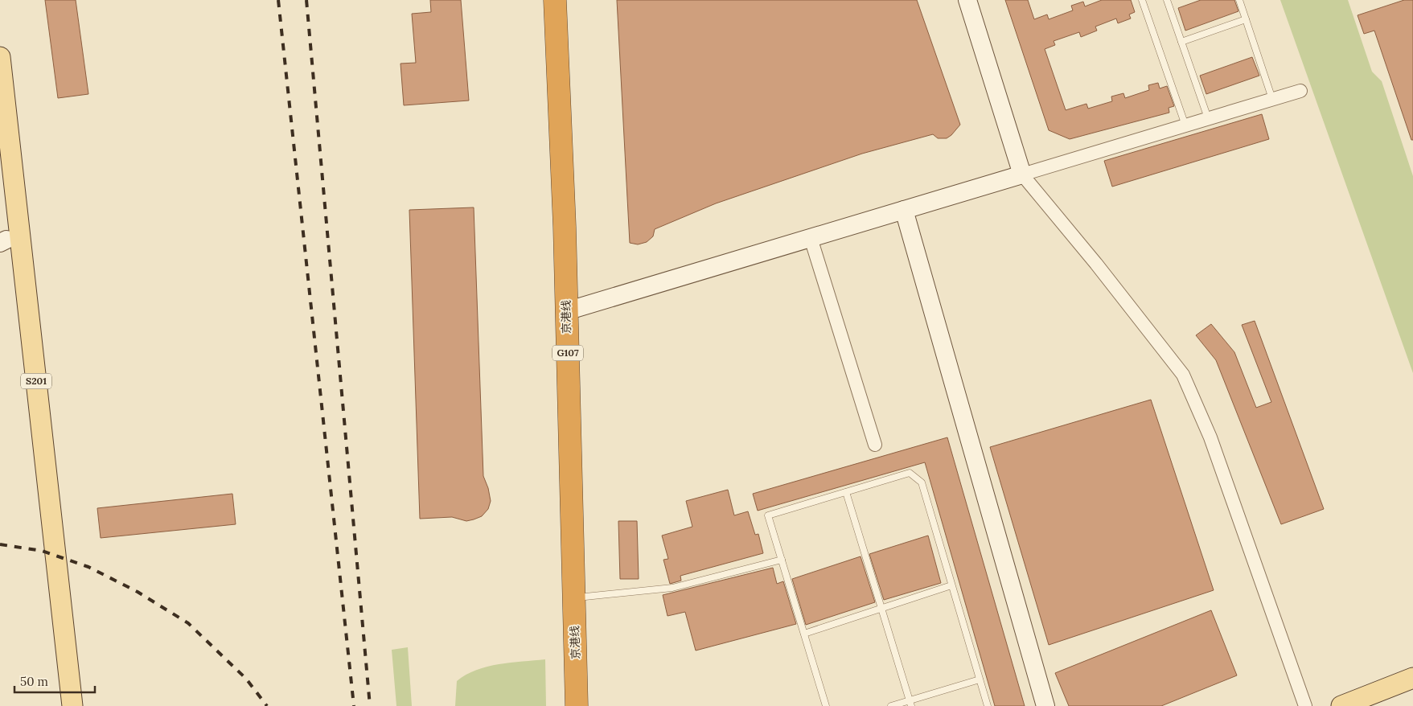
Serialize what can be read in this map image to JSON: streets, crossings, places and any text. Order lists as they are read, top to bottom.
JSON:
{
  "streets": {
    "highway": ["京港线", "G107"],
    "main road": ["S201"]
  },
  "scale_bar": "50 m"
}
